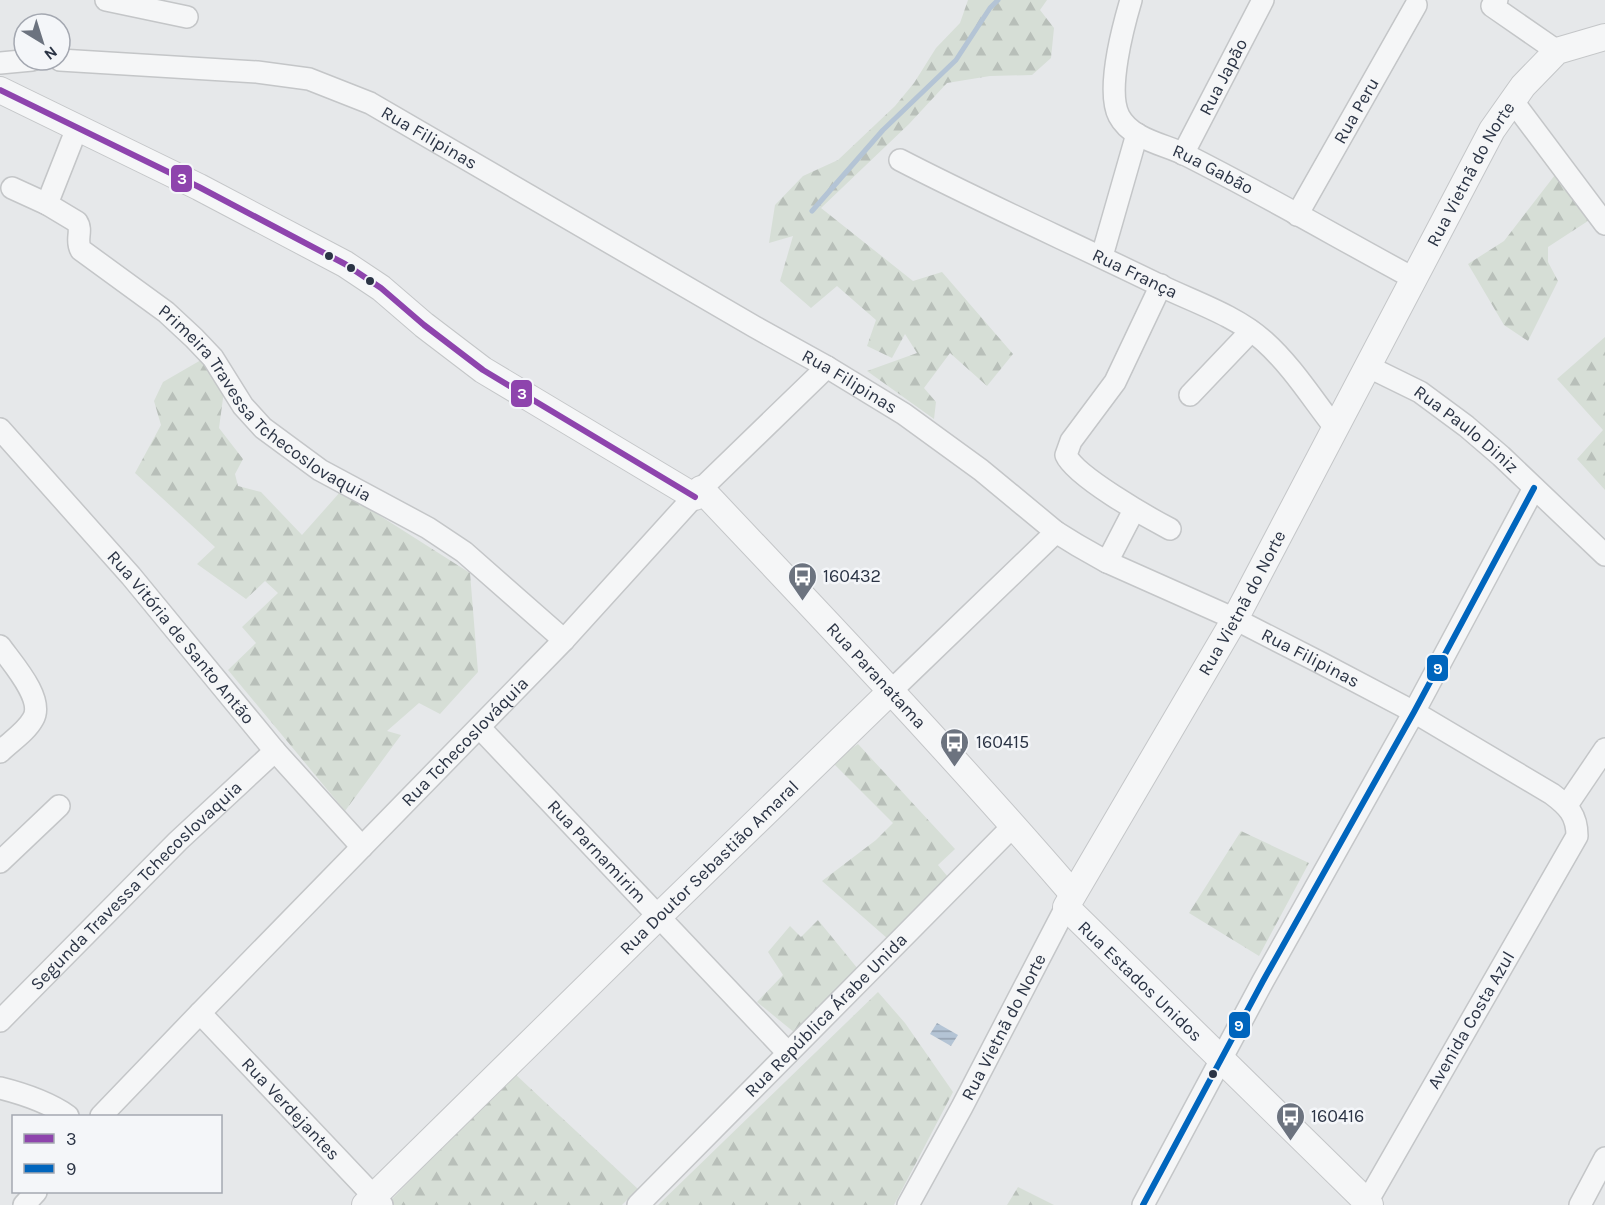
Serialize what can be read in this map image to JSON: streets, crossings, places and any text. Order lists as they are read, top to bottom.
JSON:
{
  "streets": {
    "street": [
      "Rua Japão",
      "Rua Peru",
      "Rua Filipinas",
      "Rua Gabão",
      "Rua Vietnã do Norte",
      "Rua França",
      "Primeira Travessa Tchecoslovaquia",
      "Rua Paulo Diniz",
      "Rua Vitória de Santo Antão",
      "Rua Paranatama",
      "Rua Tchecoslováquia",
      "Rua Parnamirim",
      "Rua Doutor Sebastião Amaral",
      "Segunda Travessa Tchecoslovaquia",
      "Rua Estados Unidos",
      "Rua República Árabe Unida",
      "Avenida Costa Azul",
      "Rua Verdejantes"
    ]
  },
  "crossings": [
    ["Rua Japão", "Rua Gabão"],
    ["Rua Peru", "Rua Gabão"],
    ["Rua Filipinas", "Rua Vietnã do Norte"],
    ["Rua Filipinas", "Rua Tchecoslováquia"],
    ["Rua Filipinas", "Rua Doutor Sebastião Amaral"],
    ["Rua Filipinas", "Avenida Costa Azul"],
    ["Rua Gabão", "Rua Vietnã do Norte"],
    ["Rua Vietnã do Norte", "Rua França"],
    ["Rua Vietnã do Norte", "Rua Paulo Diniz"],
    ["Rua Vietnã do Norte", "Rua Paranatama"],
    ["Rua Vietnã do Norte", "Rua Estados Unidos"],
    ["Primeira Travessa Tchecoslovaquia", "Rua Tchecoslováquia"],
    ["Rua Vitória de Santo Antão", "Rua Tchecoslováquia"],
    ["Rua Vitória de Santo Antão", "Segunda Travessa Tchecoslovaquia"],
    ["Rua Paranatama", "Rua Tchecoslováquia"],
    ["Rua Paranatama", "Rua Doutor Sebastião Amaral"],
    ["Rua Paranatama", "Rua Estados Unidos"],
    ["Rua Paranatama", "Rua República Árabe Unida"],
    ["Rua Tchecoslováquia", "Rua Parnamirim"],
    ["Rua Tchecoslováquia", "Rua Verdejantes"],
    ["Rua Parnamirim", "Rua Doutor Sebastião Amaral"],
    ["Rua Parnamirim", "Rua República Árabe Unida"],
    ["Rua Doutor Sebastião Amaral", "Rua Verdejantes"],
    ["Rua Estados Unidos", "Avenida Costa Azul"]
  ],
  "places": {
    "bus stop": ["160432", "160415", "160416"]
  },
  "lines": ["transit line 3", "transit line 9"],
  "legend": ["3", "9"],
  "north": "bottom right"
}
